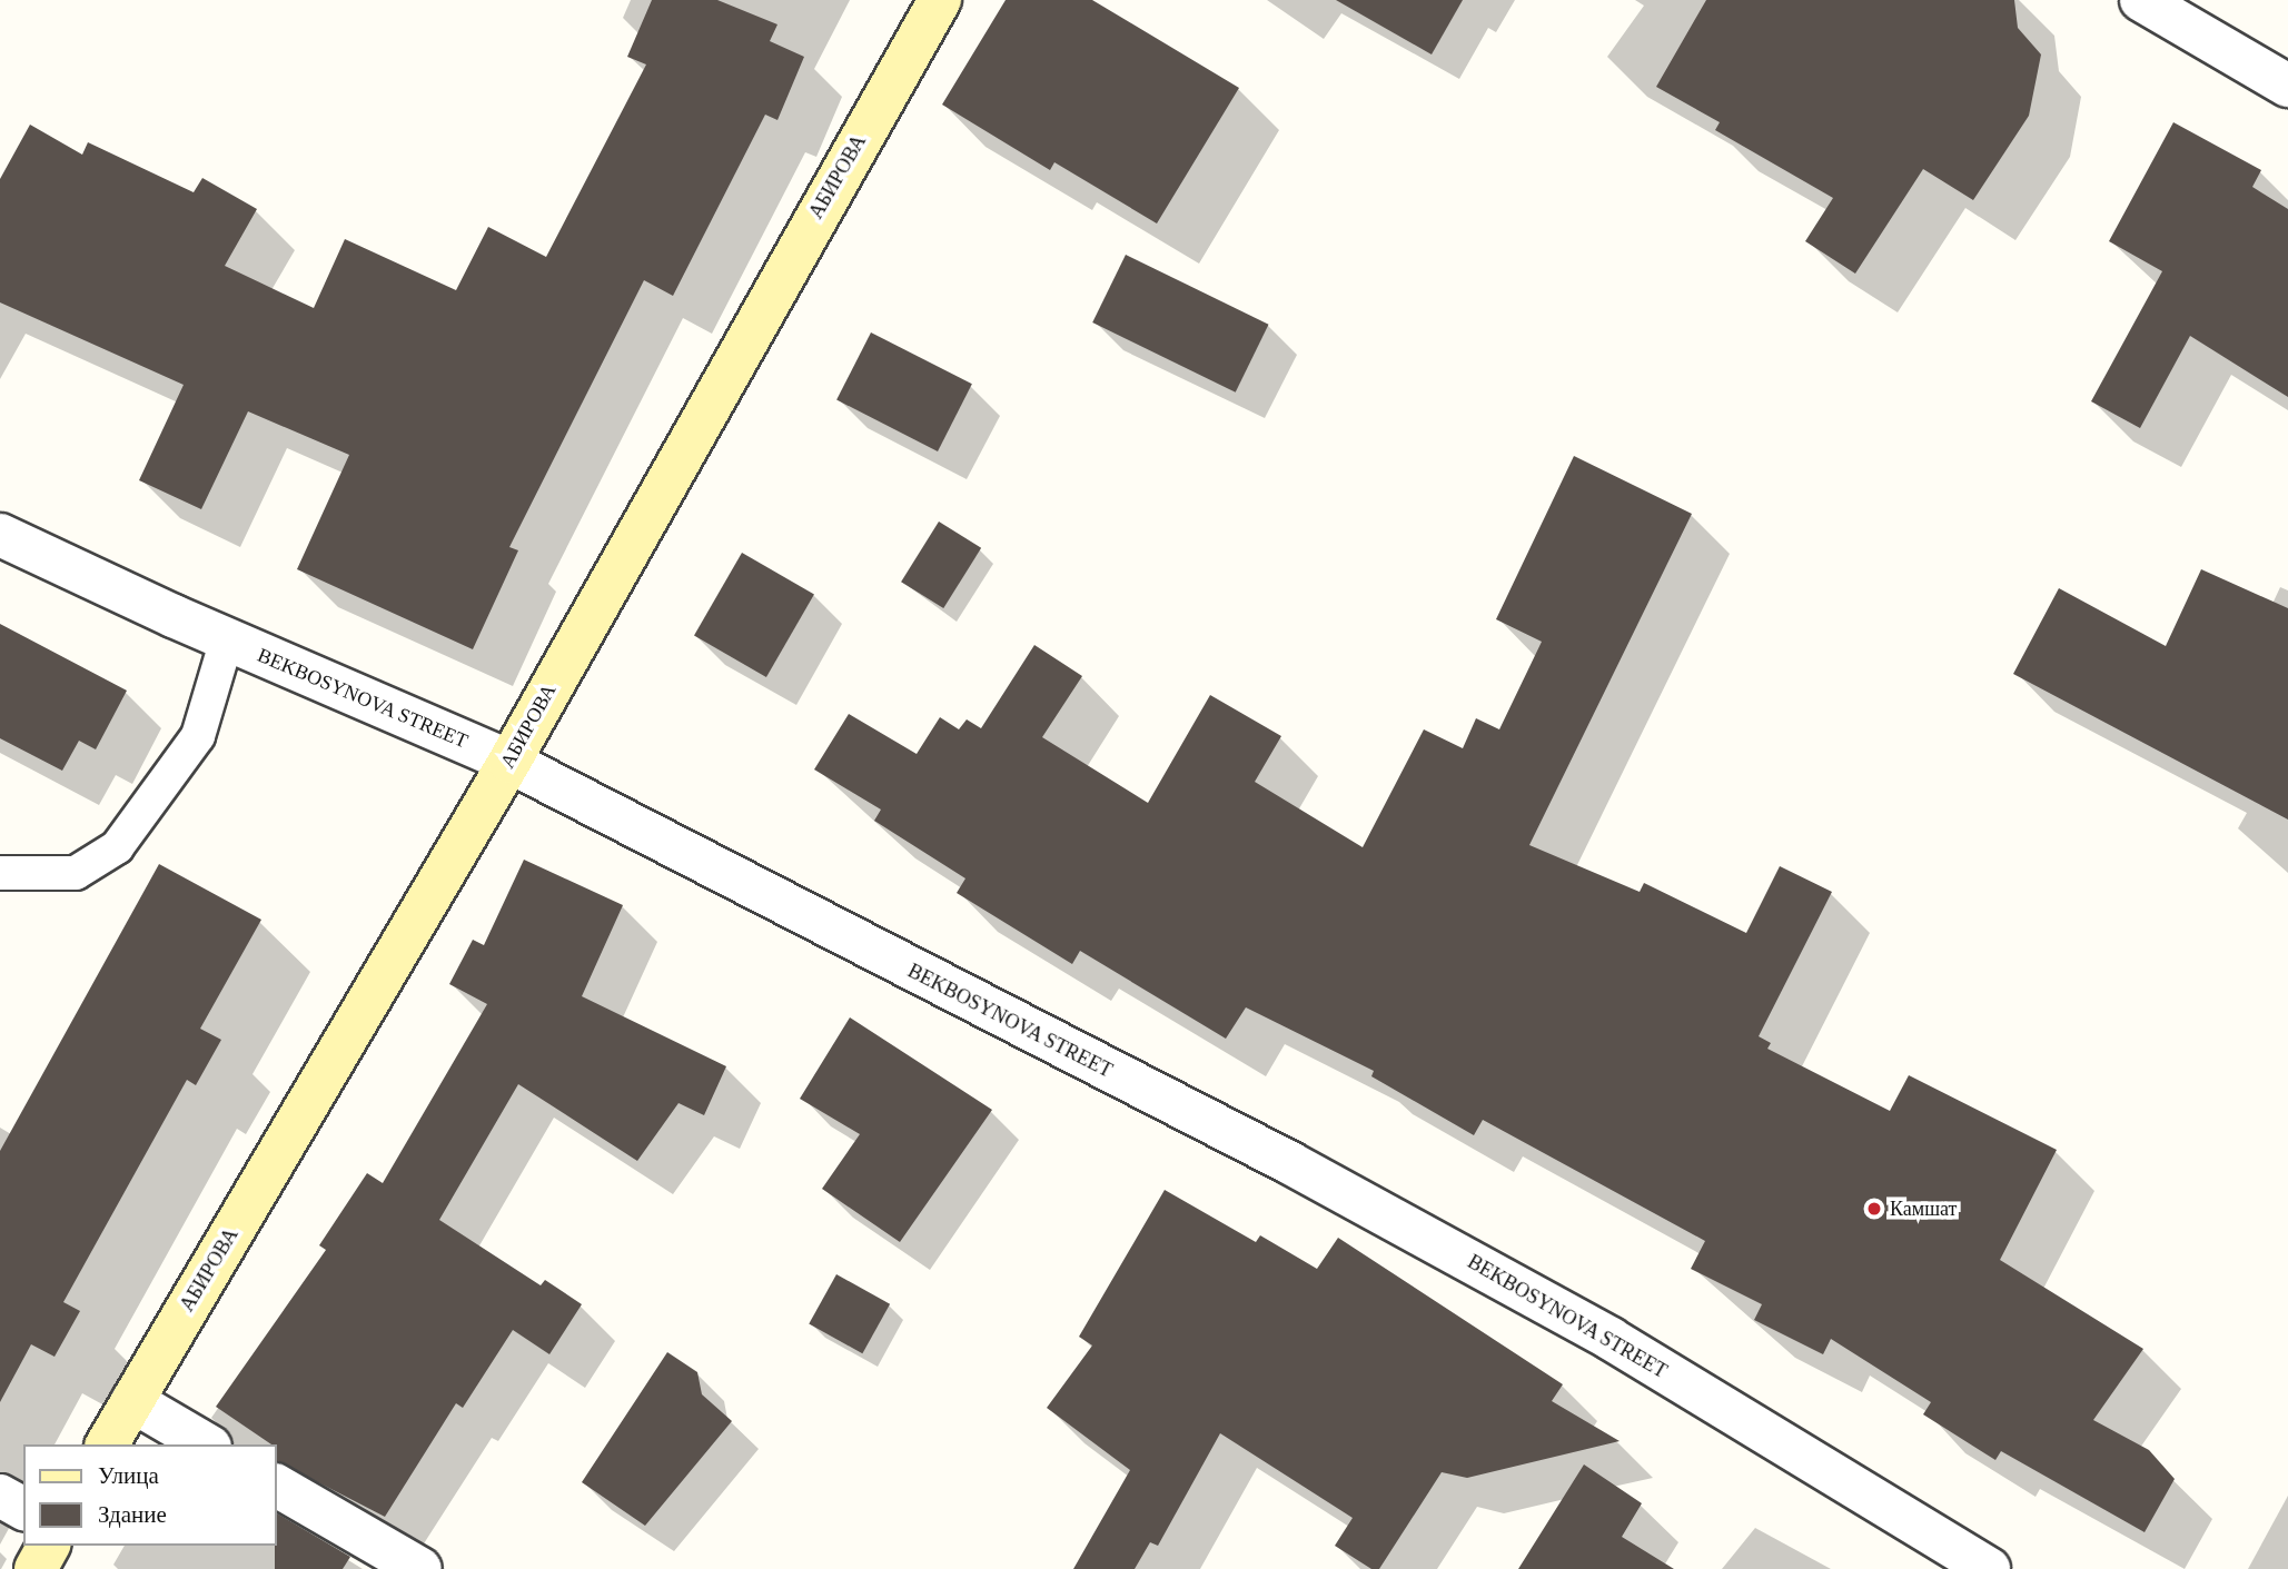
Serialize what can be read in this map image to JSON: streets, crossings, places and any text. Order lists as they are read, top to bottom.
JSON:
{
  "streets": {
    "street": ["АБИРОВА", "BEKBOSYNOVA STREET"]
  },
  "crossings": [
    ["АБИРОВА", "BEKBOSYNOVA STREET"]
  ],
  "places": ["Камшат"],
  "legend": ["Улица", "Здание"]
}
